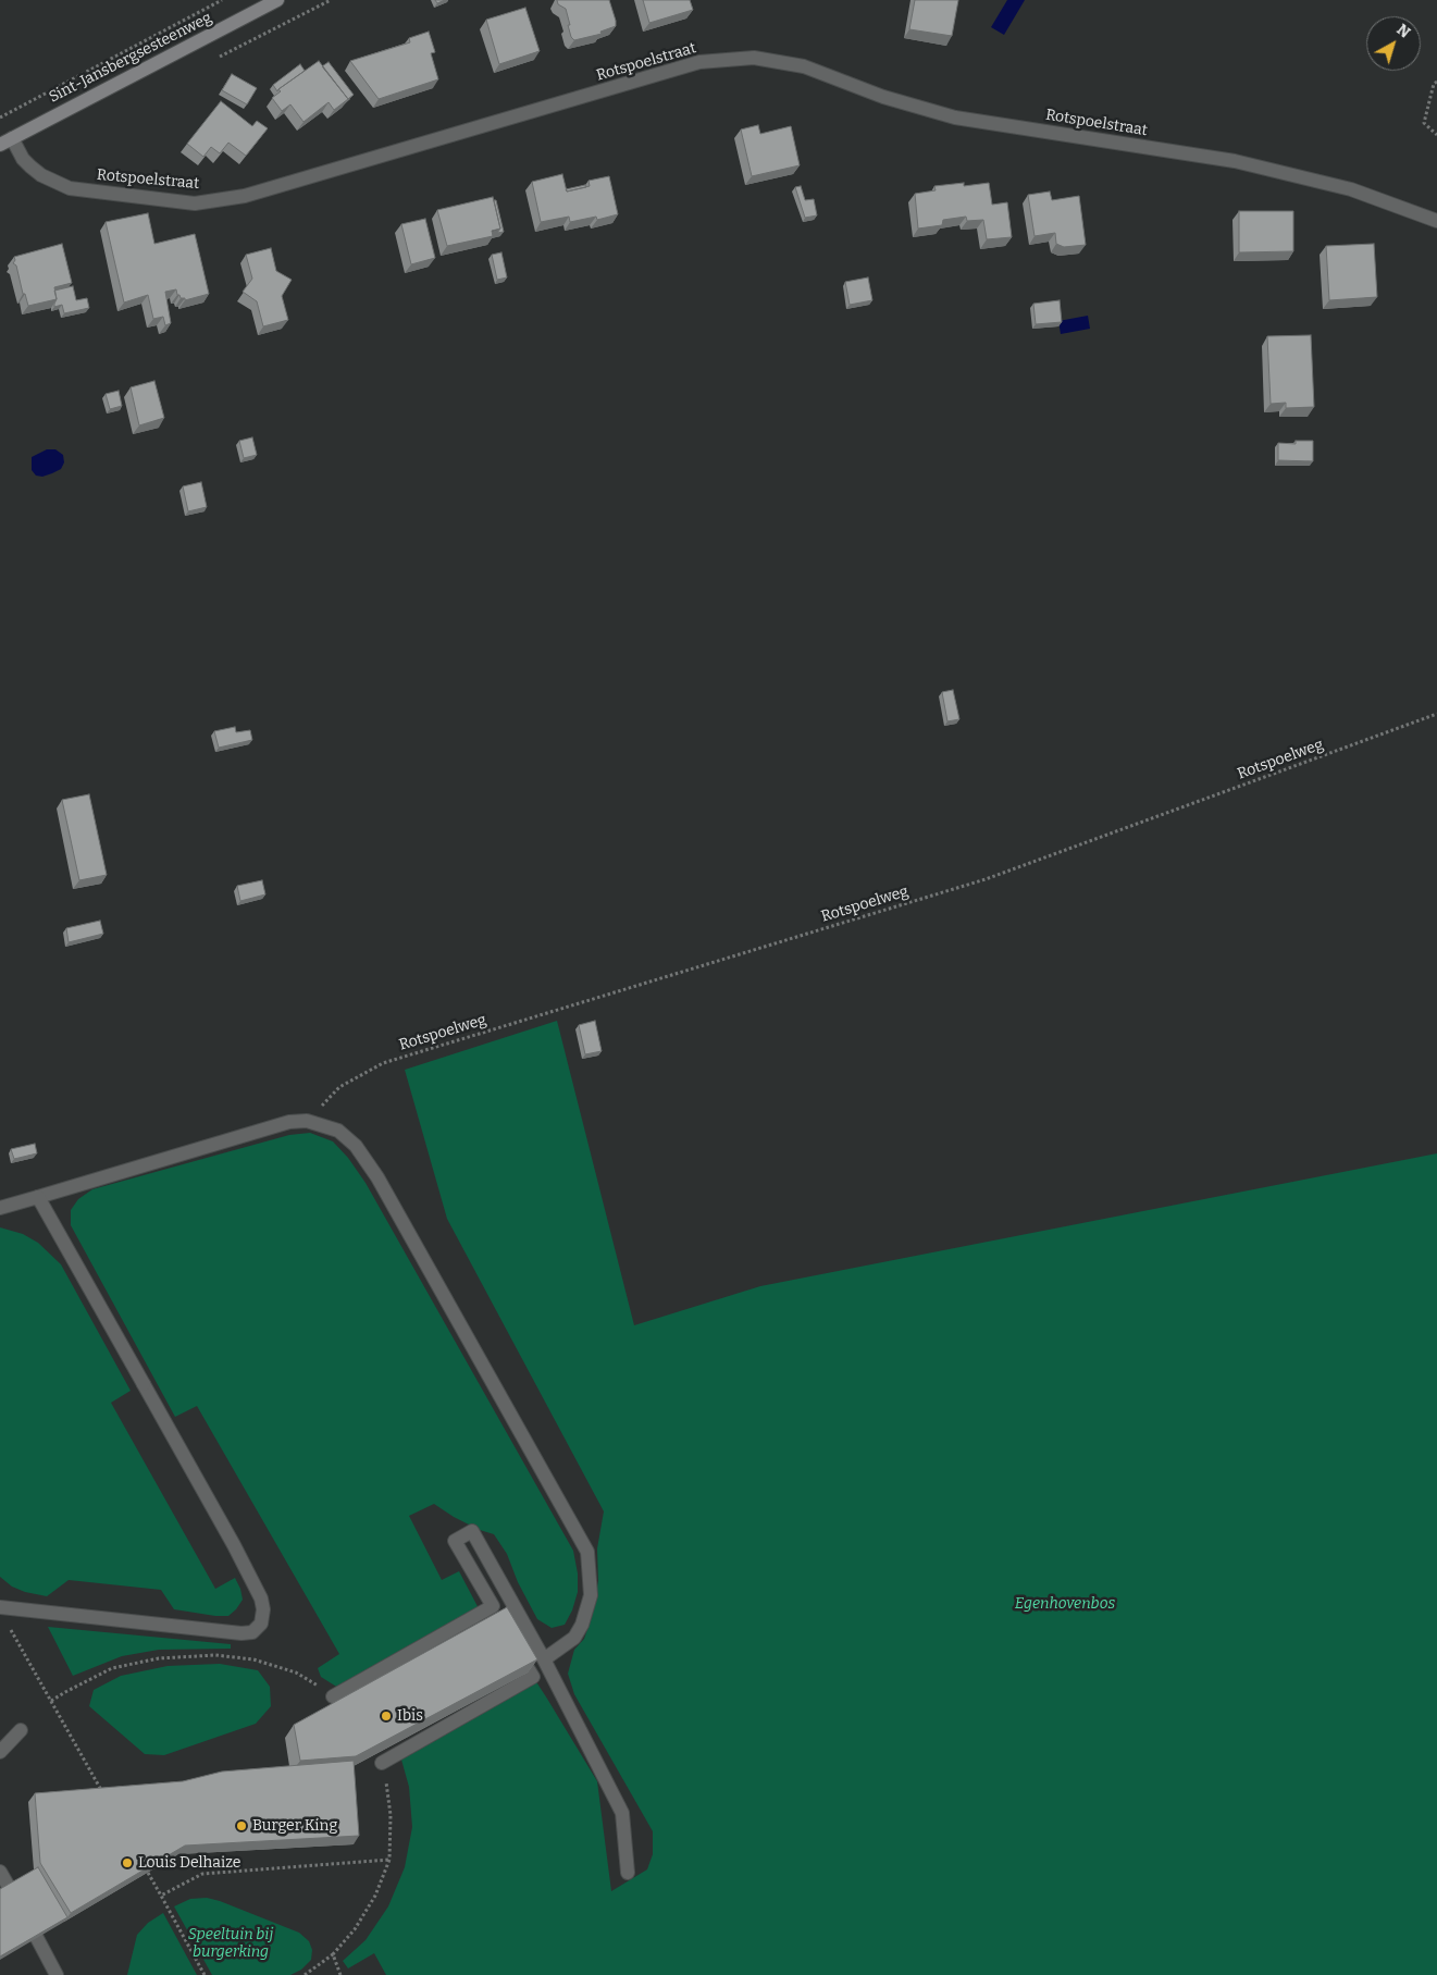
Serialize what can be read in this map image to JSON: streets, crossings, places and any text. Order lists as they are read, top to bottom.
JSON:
{
  "streets": {
    "main road": ["Sint-Jansbergsesteenweg"],
    "street": ["Rotspoelstraat"],
    "path": ["Rotspoelweg"]
  },
  "crossings": [
    ["Sint-Jansbergsesteenweg", "Rotspoelstraat"]
  ],
  "parks": ["Egenhovenbos", "Speeltuin bij burgerking"],
  "places": ["Ibis", "Burger King", "Louis Delhaize"],
  "north": "top right"
}
